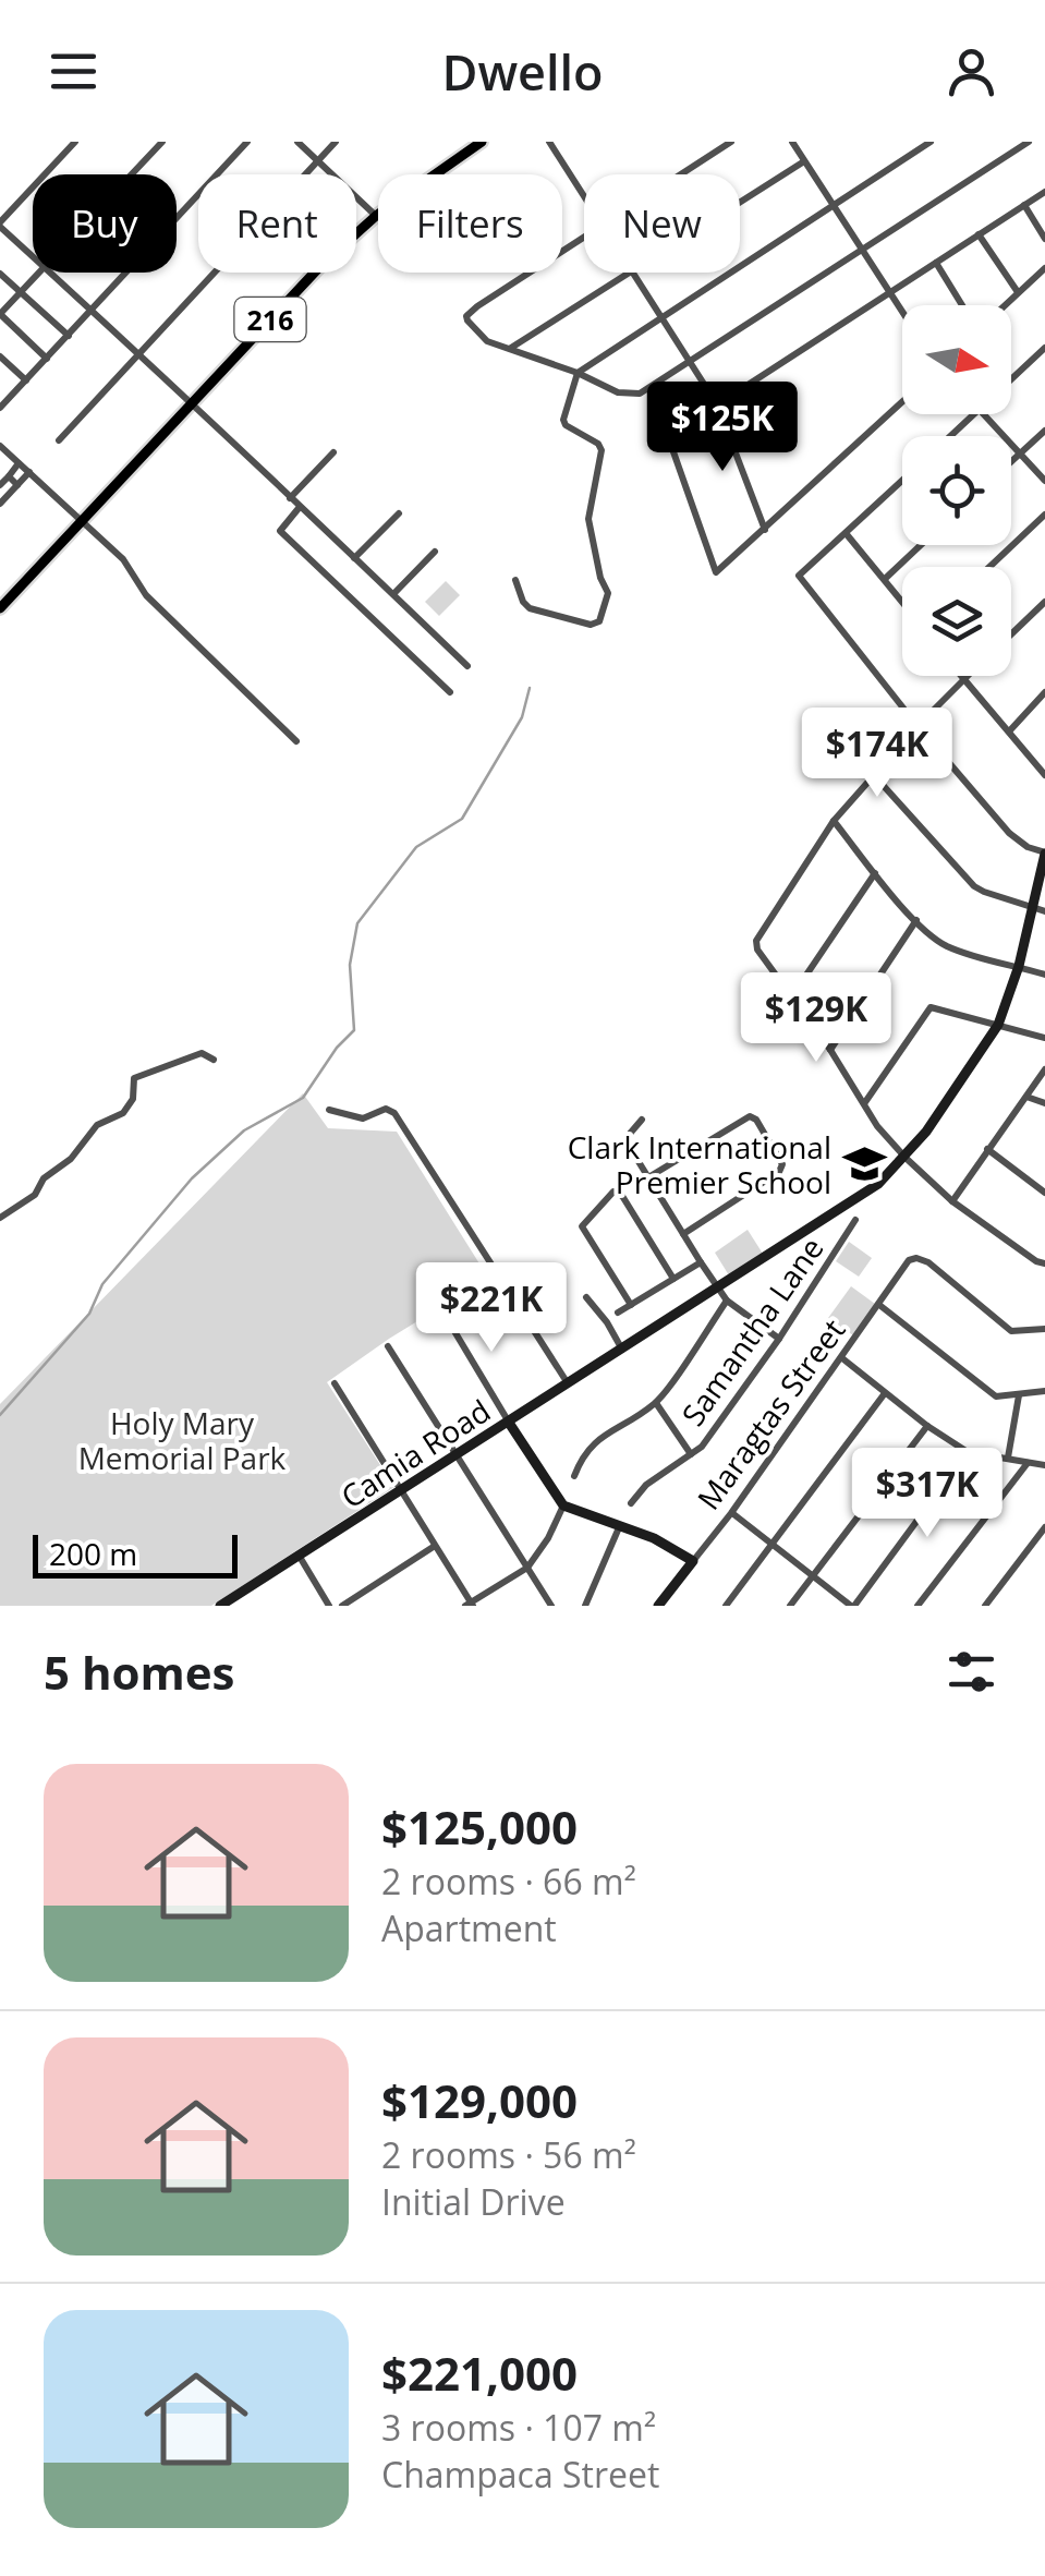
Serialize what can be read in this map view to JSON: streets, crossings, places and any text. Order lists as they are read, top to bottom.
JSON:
{
  "streets": {
    "main road": ["216"],
    "street": ["Samantha Lane", "Maragtas Street", "Camia Road"]
  },
  "parks": ["Holy Mary Memorial Park"],
  "places": {
    "school or university": ["Clark International Premier School"]
  },
  "scale_bar": "200 m",
  "north": "right",
  "page": {
    "header": "Dwello",
    "chip": [
      "Buy",
      "Rent",
      "Filters",
      "New"
    ],
    "price": [
      "$125K",
      "$174K",
      "$129K",
      "$221K",
      "$317K"
    ],
    "scale": "200 m",
    "heading": "5 homes",
    "list": [
      {
        "name": "$125,000",
        "note": "2 rooms · 66 m² · Apartment"
      },
      {
        "name": "$129,000",
        "note": "2 rooms · 56 m² · Initial Drive"
      },
      {
        "name": "$221,000",
        "note": "3 rooms · 107 m² · Champaca Street"
      }
    ]
  }
}
